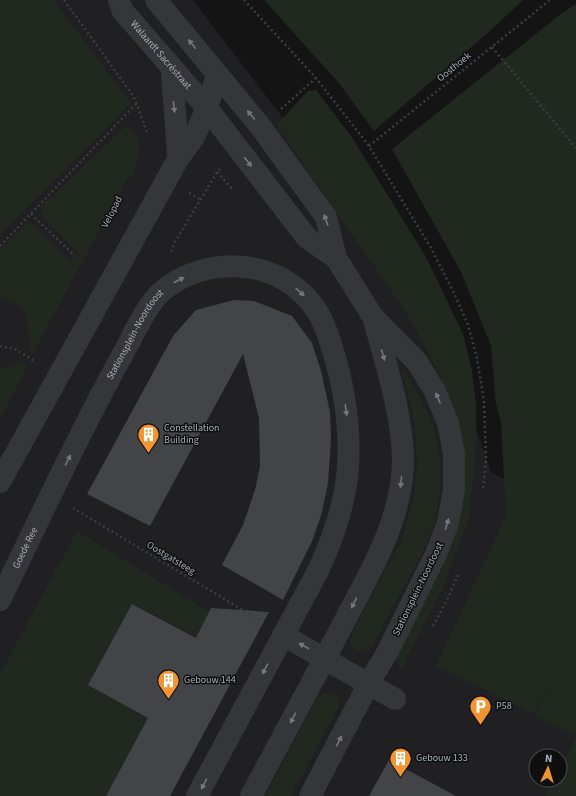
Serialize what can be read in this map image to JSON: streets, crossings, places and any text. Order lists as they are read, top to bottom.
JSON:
{
  "streets": {
    "street": ["Walaardt Sacréstraat", "Stationsplein-Noordoost", "Goede Ree"],
    "path": ["Oosthoek", "Oostgatsteeg"]
  },
  "crossings": [
    ["Walaardt Sacréstraat", "Stationsplein-Noordoost"],
    ["Stationsplein-Noordoost", "Goede Ree"],
    ["Stationsplein-Noordoost", "Oostgatsteeg"],
    ["Goede Ree", "Oostgatsteeg"]
  ],
  "places": {
    "building": ["Constellation Building", "Gebouw 144", "Gebouw 133"],
    "parking": ["P58"]
  },
  "north": "top"
}
